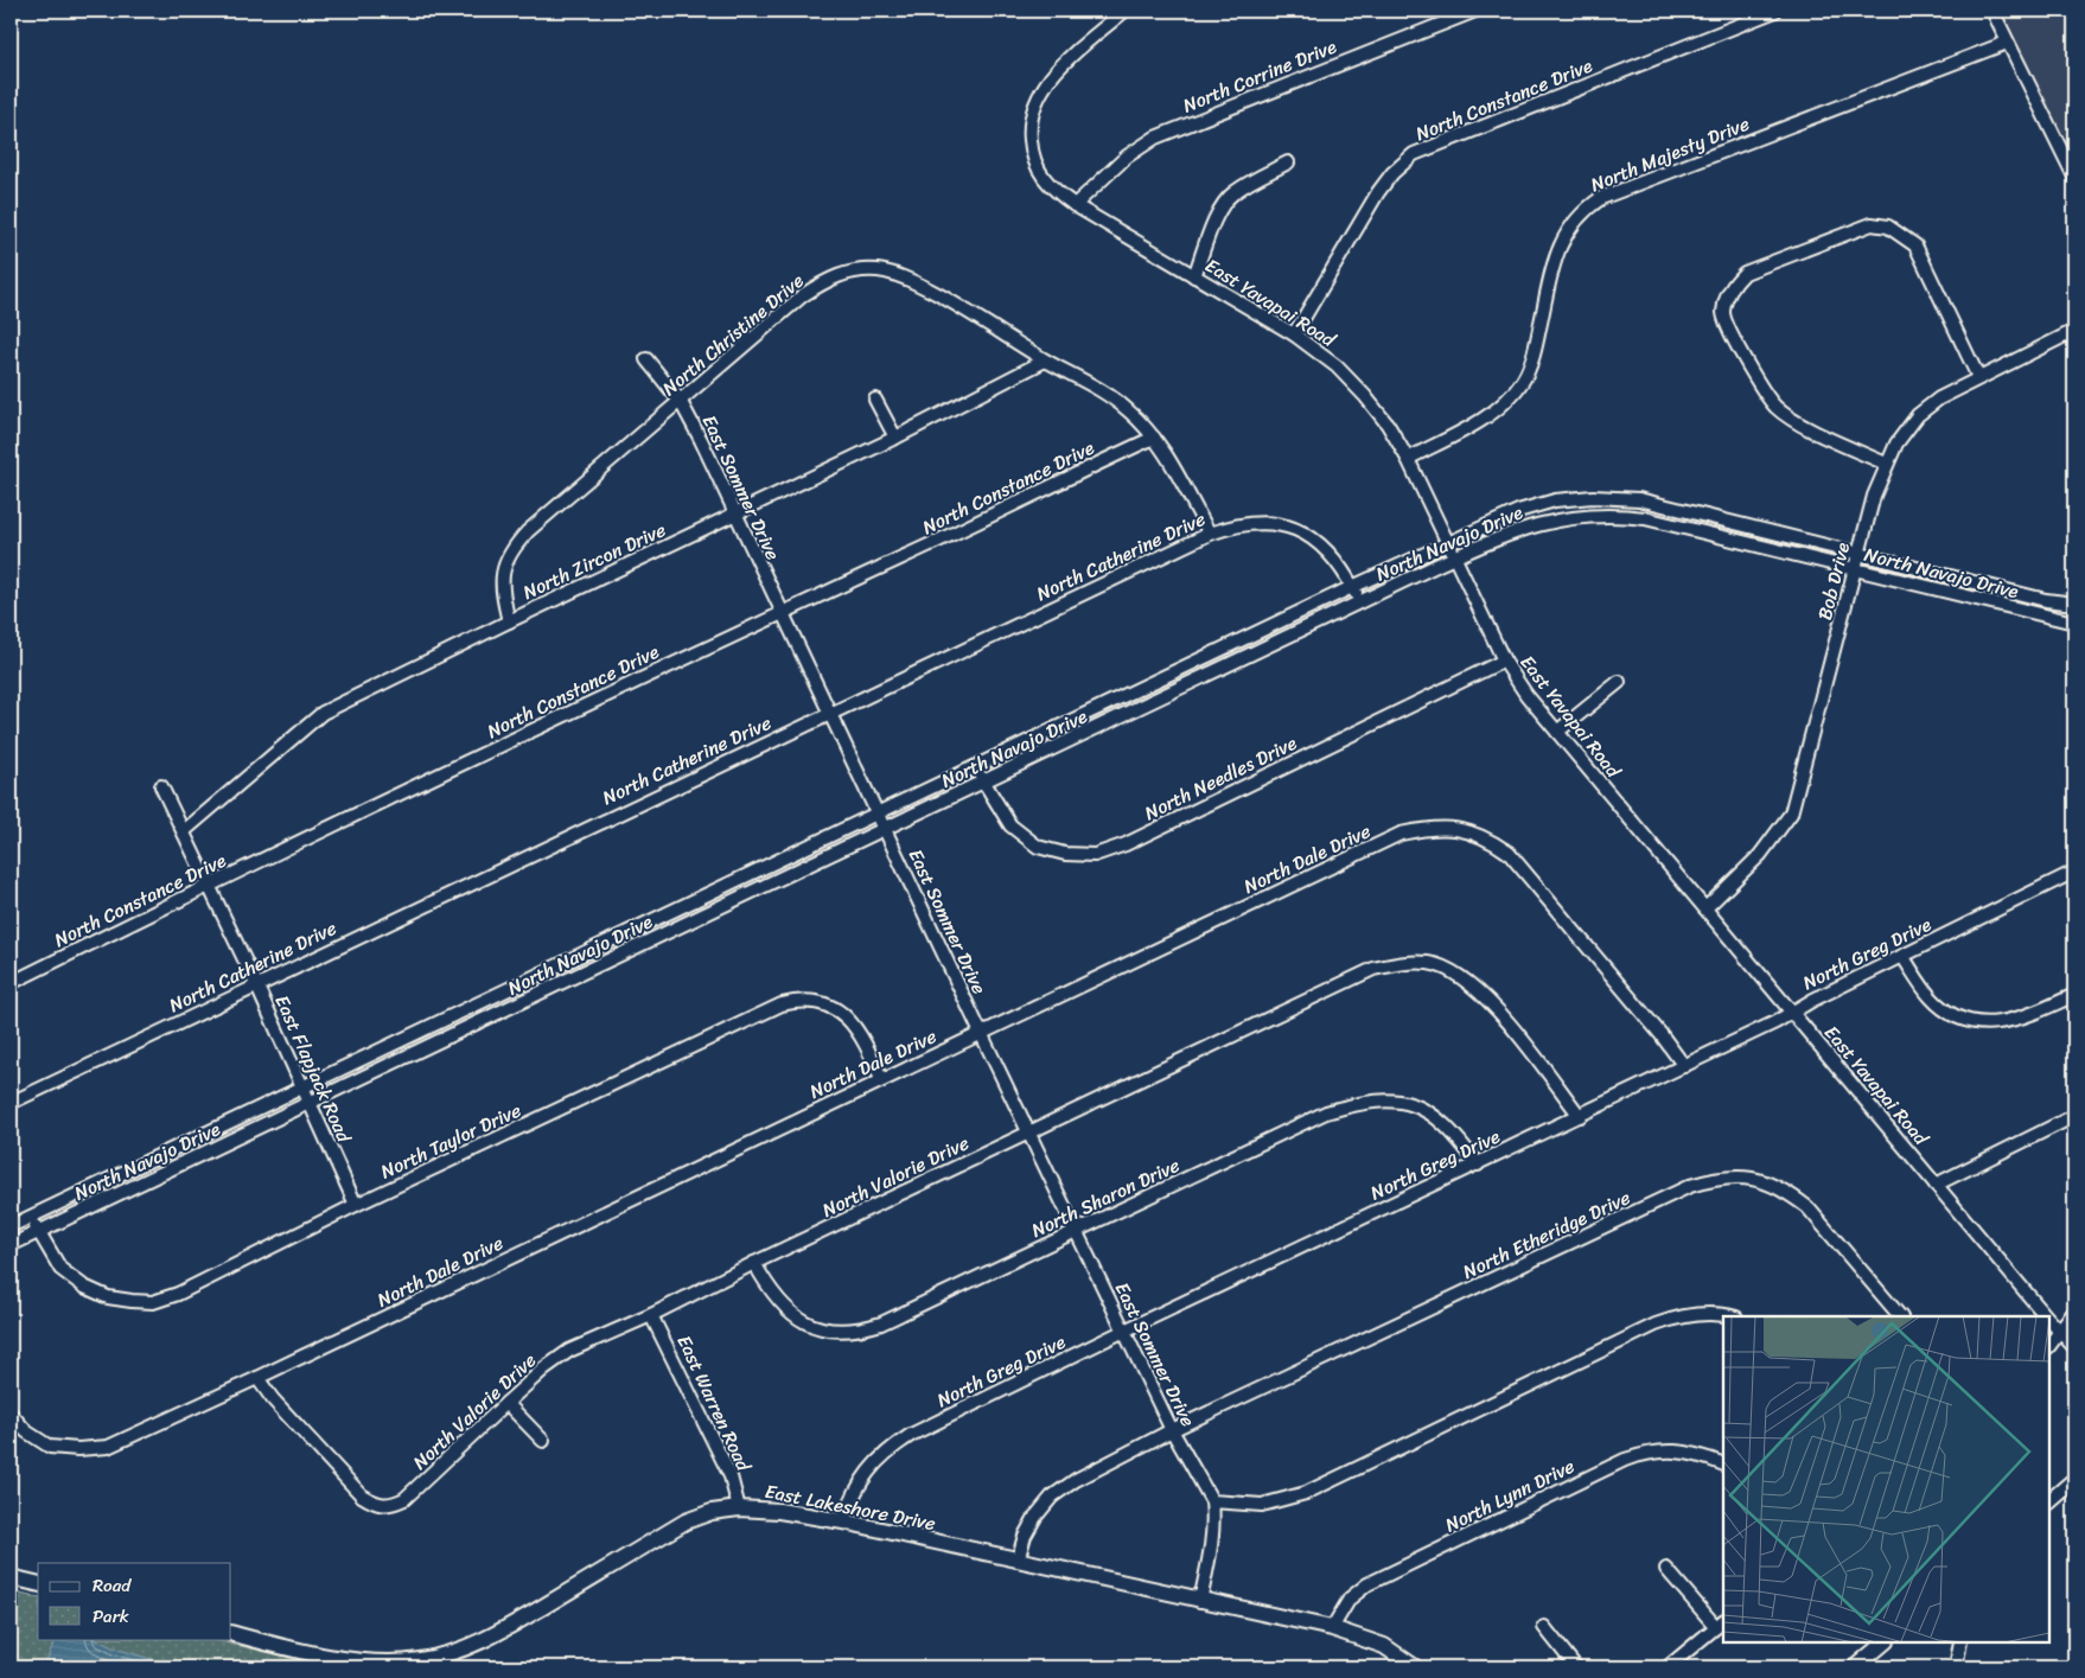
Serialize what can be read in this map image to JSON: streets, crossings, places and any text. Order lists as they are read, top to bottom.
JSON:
{
  "streets": {
    "main road": ["East Lakeshore Drive"],
    "street": [
      "North Corrine Drive",
      "North Constance Drive",
      "North Majesty Drive",
      "East Yavapai Road",
      "North Christine Drive",
      "East Sommer Drive",
      "North Navajo Drive",
      "North Catherine Drive",
      "North Zircon Drive",
      "Bob Drive",
      "North Needles Drive",
      "North Dale Drive",
      "North Greg Drive",
      "East Flapjack Road",
      "North Taylor Drive",
      "North Valorie Drive",
      "North Sharon Drive",
      "North Etheridge Drive",
      "East Warren Road",
      "North Lynn Drive"
    ]
  },
  "crossings": [
    ["North Corrine Drive", "East Yavapai Road"],
    ["North Constance Drive", "East Yavapai Road"],
    ["North Constance Drive", "North Christine Drive"],
    ["North Constance Drive", "East Sommer Drive"],
    ["North Constance Drive", "East Flapjack Road"],
    ["North Majesty Drive", "East Yavapai Road"],
    ["East Yavapai Road", "North Navajo Drive"],
    ["East Yavapai Road", "Bob Drive"],
    ["East Yavapai Road", "North Needles Drive"],
    ["East Yavapai Road", "North Greg Drive"],
    ["North Christine Drive", "East Sommer Drive"],
    ["North Christine Drive", "North Catherine Drive"],
    ["North Christine Drive", "North Zircon Drive"],
    ["East Sommer Drive", "North Navajo Drive"],
    ["East Sommer Drive", "North Catherine Drive"],
    ["East Sommer Drive", "North Zircon Drive"],
    ["East Sommer Drive", "North Dale Drive"],
    ["East Sommer Drive", "North Greg Drive"],
    ["East Sommer Drive", "North Valorie Drive"],
    ["East Sommer Drive", "North Sharon Drive"],
    ["East Sommer Drive", "North Etheridge Drive"],
    ["East Sommer Drive", "East Lakeshore Drive"],
    ["North Navajo Drive", "North Catherine Drive"],
    ["North Navajo Drive", "Bob Drive"],
    ["North Navajo Drive", "North Needles Drive"],
    ["North Navajo Drive", "East Flapjack Road"],
    ["North Navajo Drive", "North Taylor Drive"],
    ["North Catherine Drive", "East Flapjack Road"],
    ["North Zircon Drive", "East Flapjack Road"],
    ["North Dale Drive", "North Greg Drive"],
    ["North Dale Drive", "North Taylor Drive"],
    ["North Dale Drive", "North Valorie Drive"],
    ["North Greg Drive", "North Valorie Drive"],
    ["North Greg Drive", "North Sharon Drive"],
    ["North Greg Drive", "East Lakeshore Drive"],
    ["East Flapjack Road", "North Taylor Drive"],
    ["North Valorie Drive", "North Sharon Drive"],
    ["North Valorie Drive", "East Warren Road"],
    ["North Etheridge Drive", "East Lakeshore Drive"],
    ["East Warren Road", "East Lakeshore Drive"],
    ["North Lynn Drive", "East Lakeshore Drive"]
  ],
  "legend": ["Road", "Park"]
}
